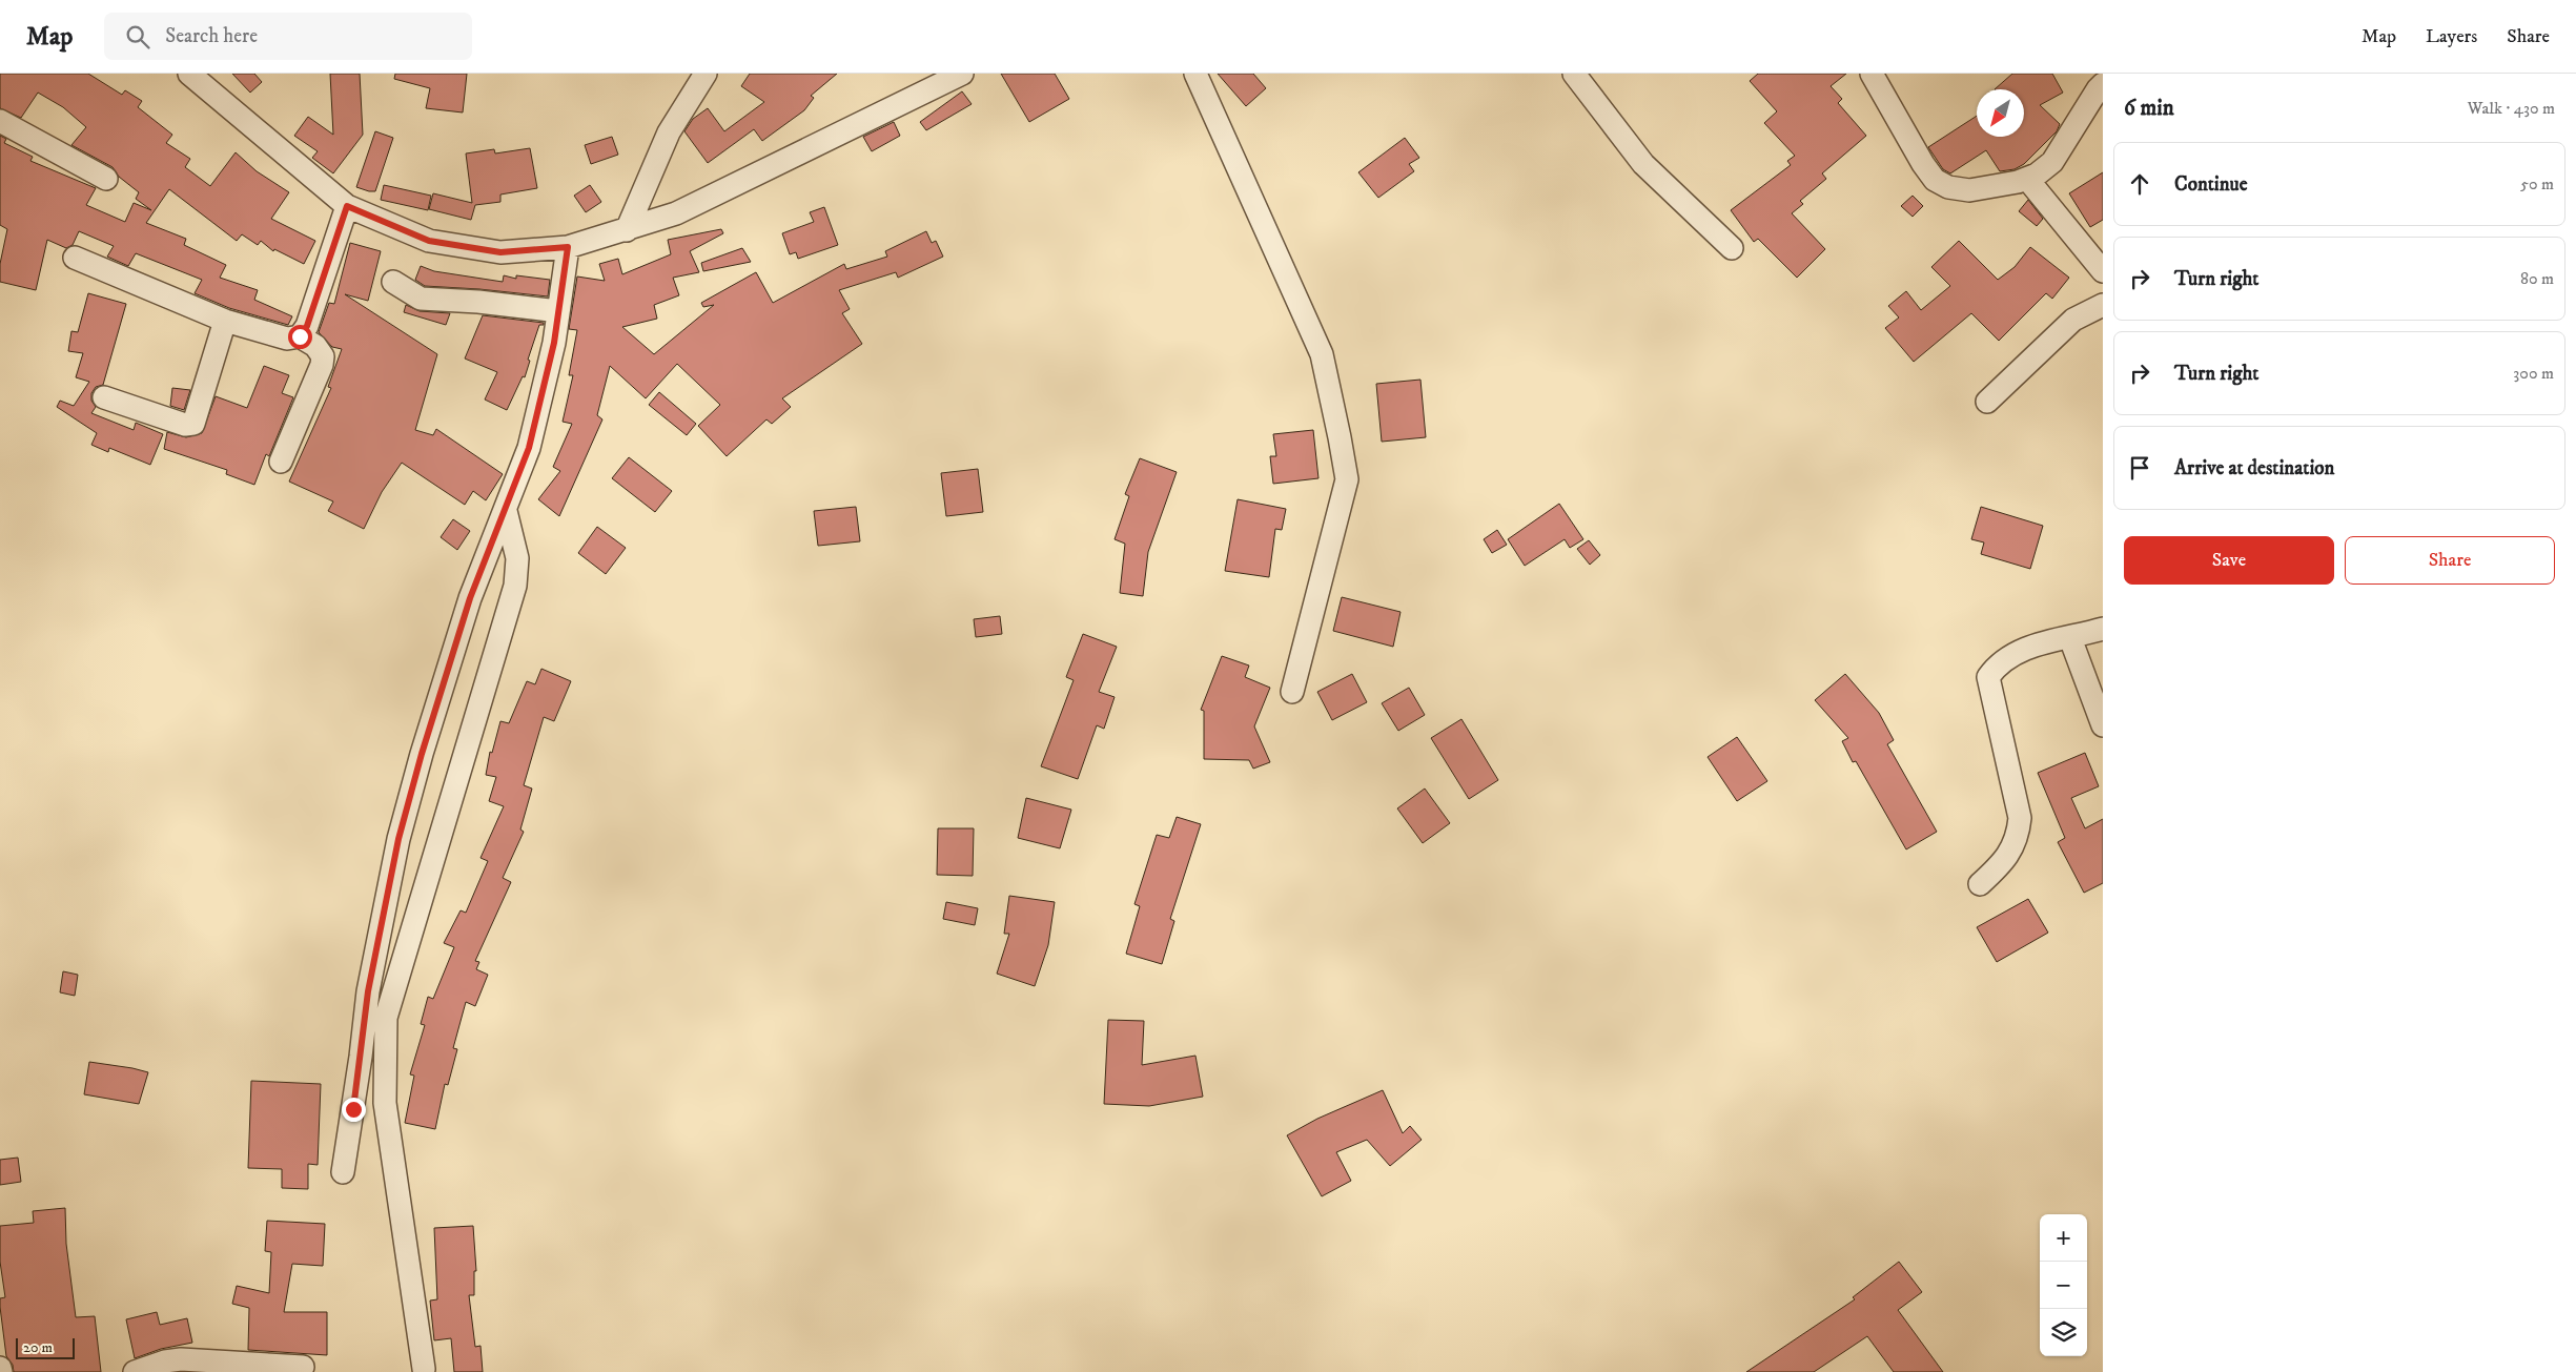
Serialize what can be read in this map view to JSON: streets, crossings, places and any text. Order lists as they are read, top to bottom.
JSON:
{
  "scale_bar": "20 m",
  "north": "bottom left",
  "page": {
    "header": "Map",
    "search": "Search here",
    "nav": ["Map", "Layers", "Share"],
    "heading": ["6 min", "Walk · 430 m"],
    "list": [
      ["Continue", "50 m"],
      ["Turn right", "80 m"],
      ["Turn right", "300 m"],
      "Arrive at destination"
    ],
    "buttons": ["Save", "Share"],
    "map_buttons": ["+", "−"],
    "scale": "20 m"
  }
}
